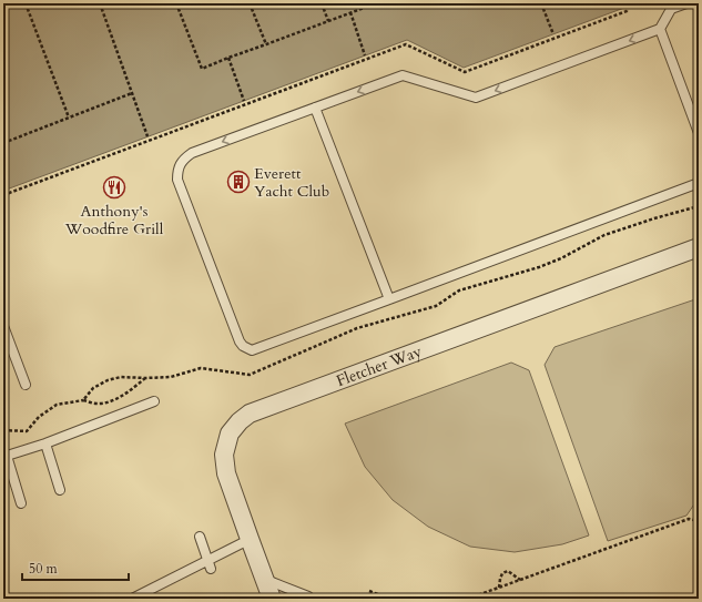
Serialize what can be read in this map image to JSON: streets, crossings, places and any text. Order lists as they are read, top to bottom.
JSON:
{
  "streets": {
    "street": ["Fletcher Way"]
  },
  "places": {
    "building": ["Everett Yacht Club"],
    "restaurant": ["Anthony's Woodfire Grill"]
  },
  "scale_bar": "50 m"
}
